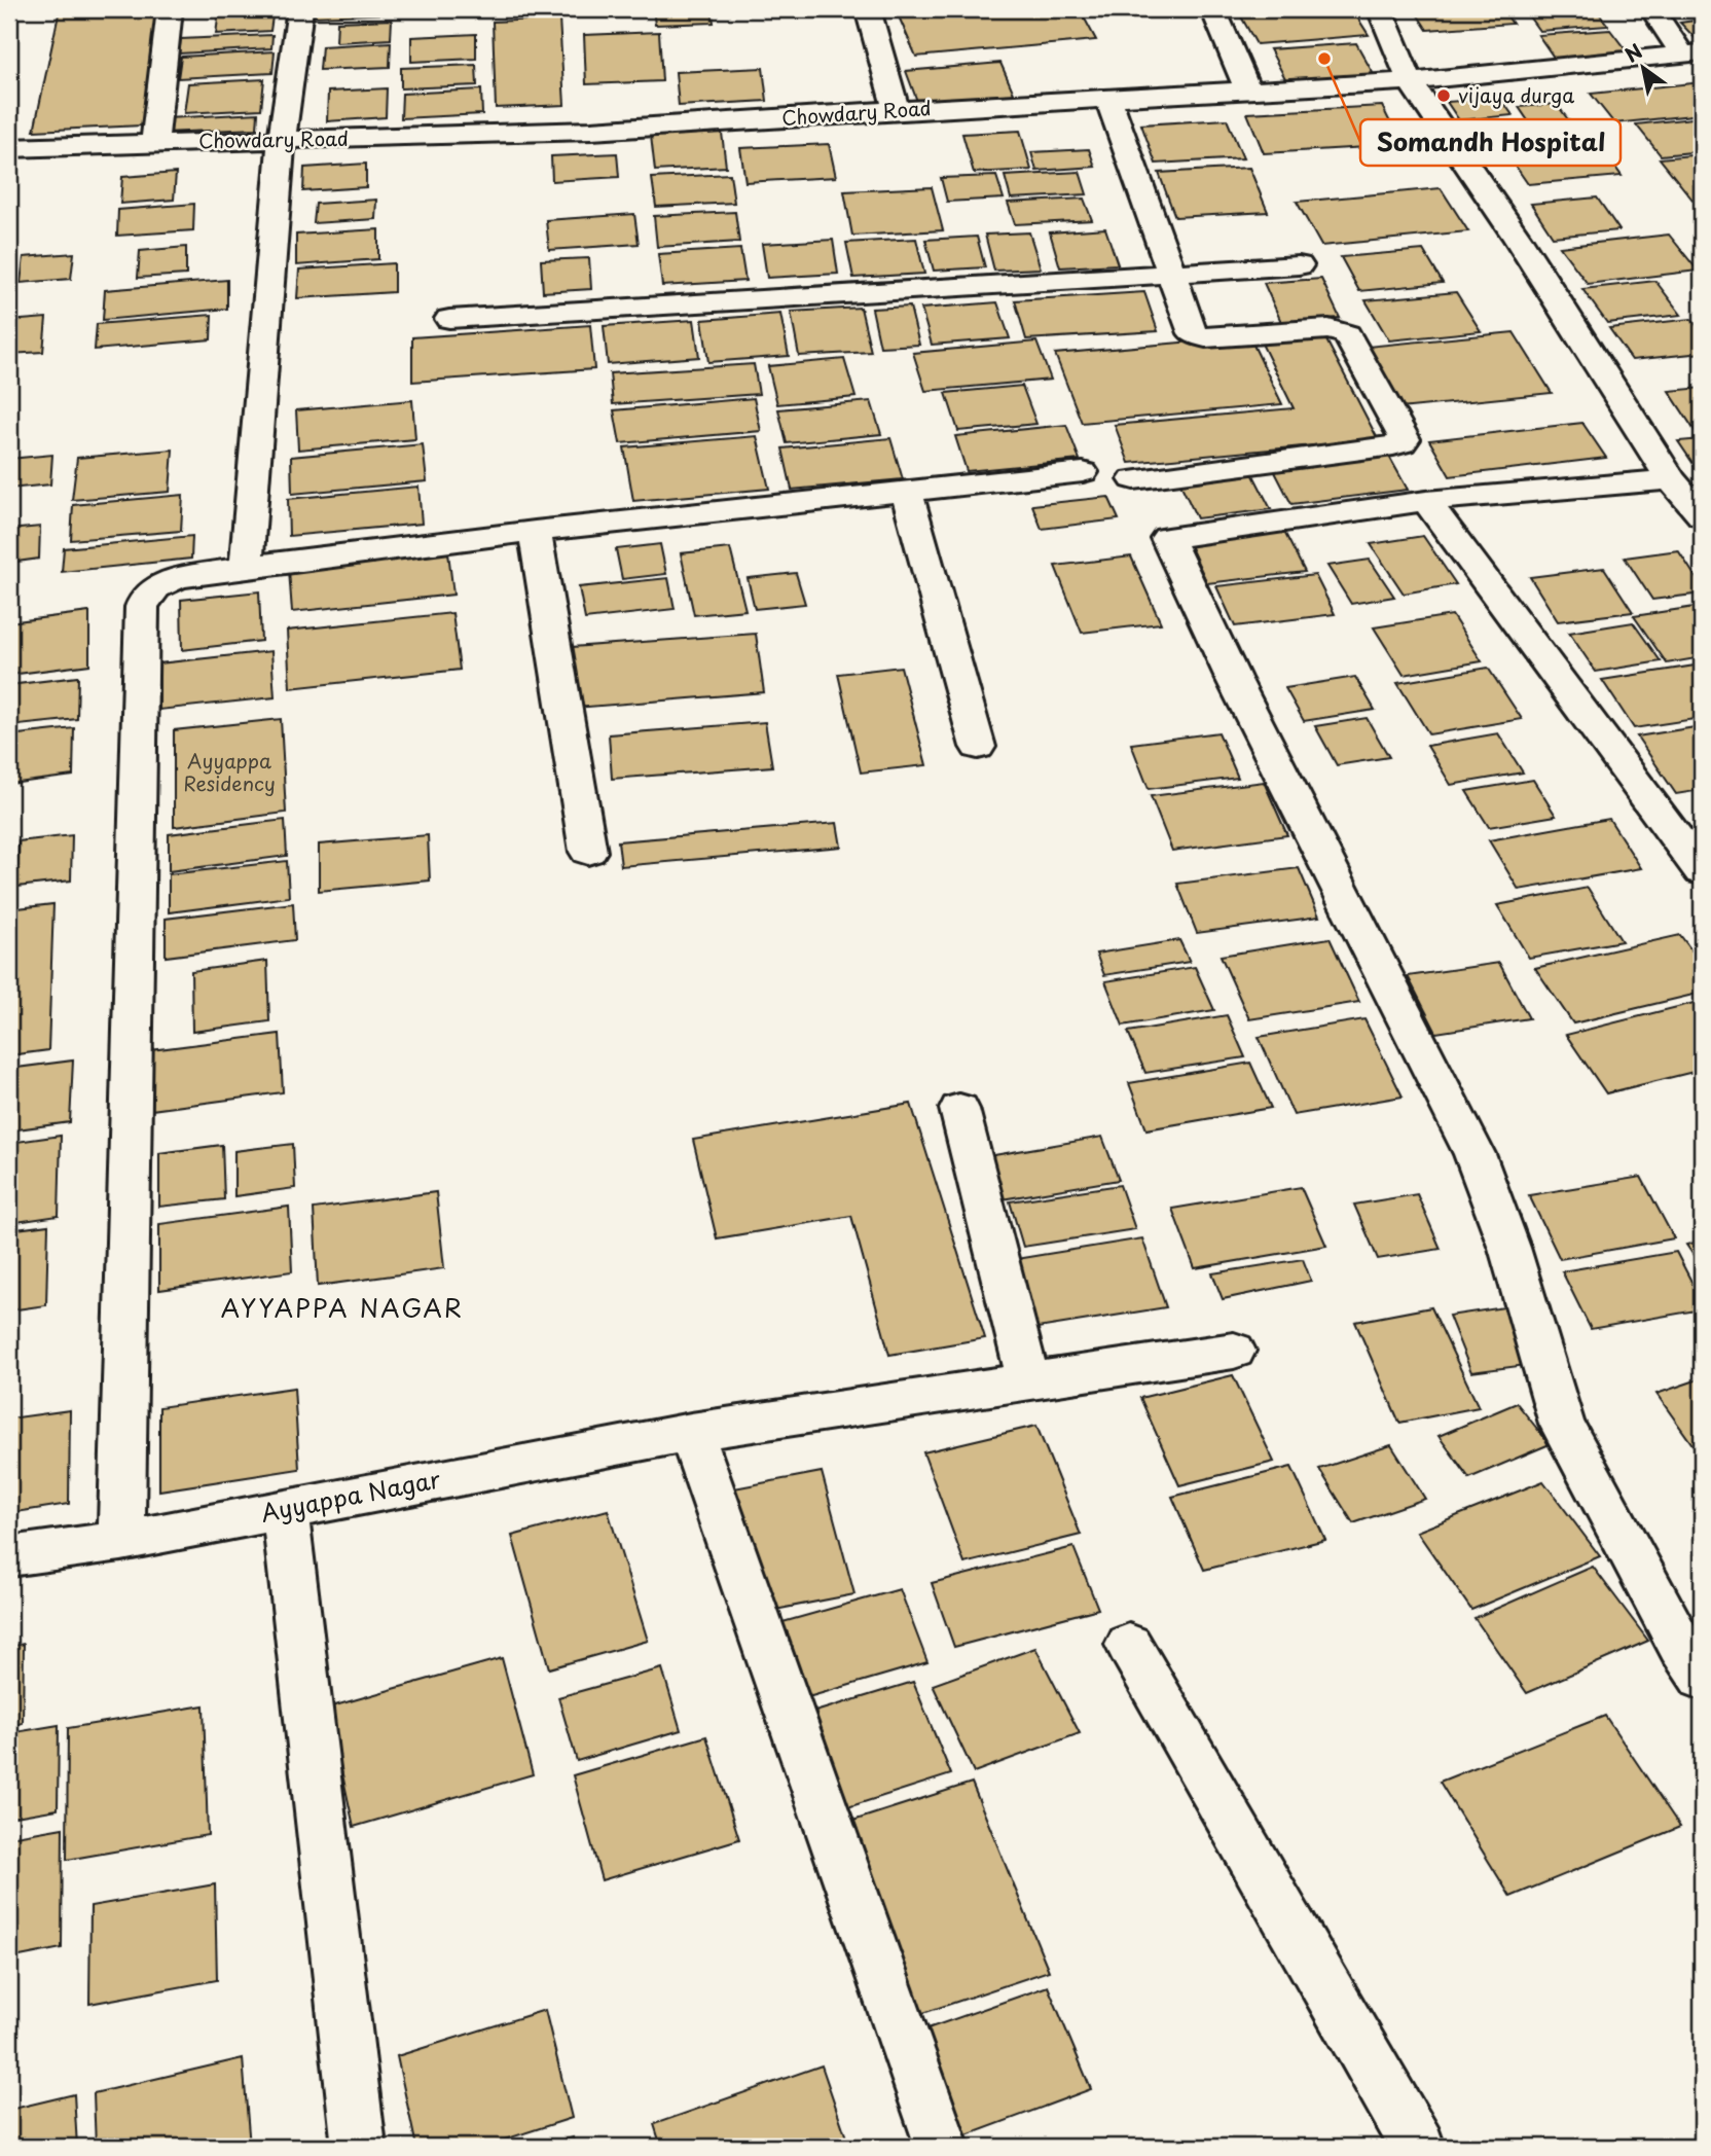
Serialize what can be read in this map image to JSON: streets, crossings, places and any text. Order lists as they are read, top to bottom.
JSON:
{
  "streets": {
    "street": ["Chowdary Road", "Ayyappa Nagar"]
  },
  "districts": ["AYYAPPA NAGAR"],
  "places": ["Somandh Hospital", "vijaya durga"],
  "house_numbers": ["Ayyappa Residency"],
  "north": "top left"
}
